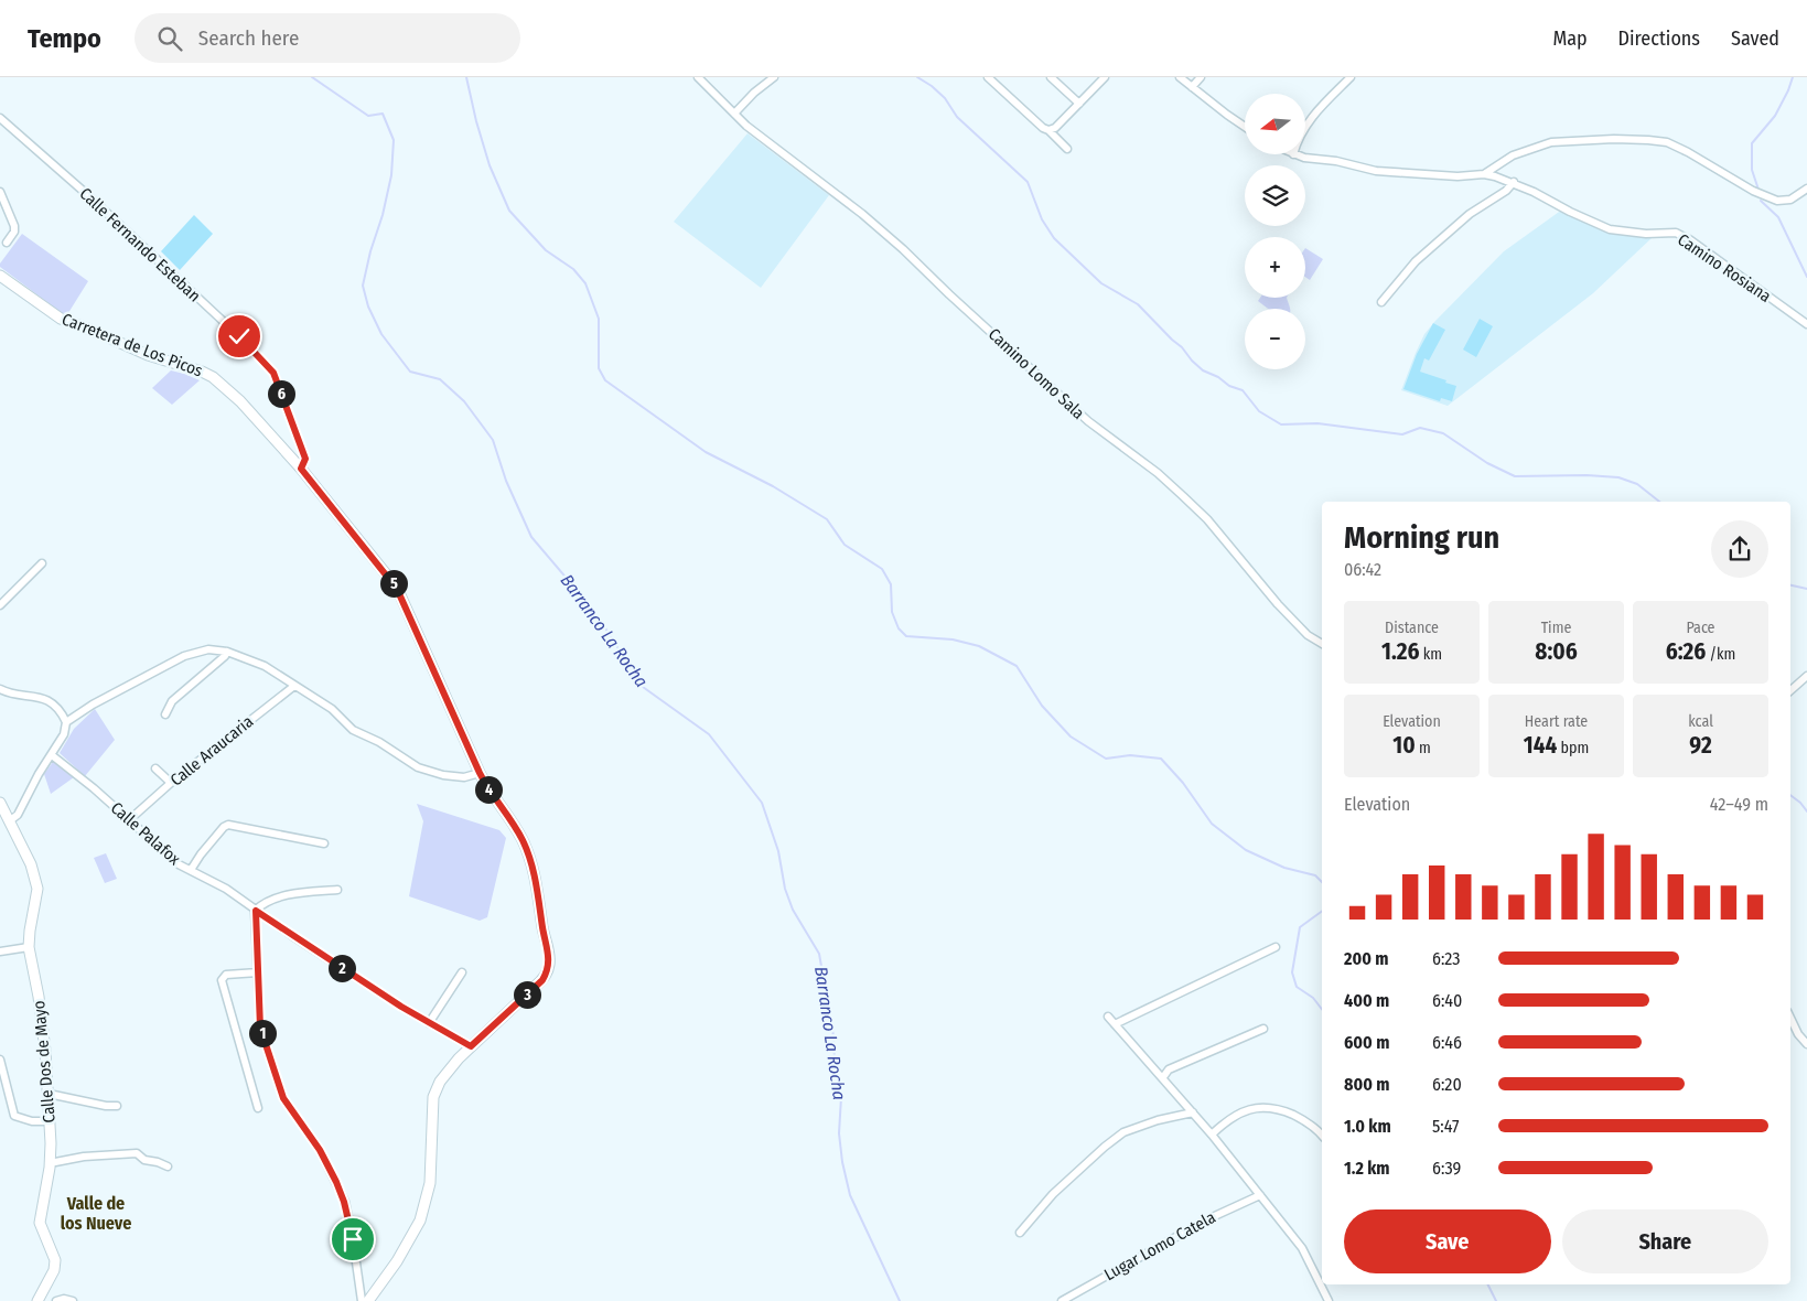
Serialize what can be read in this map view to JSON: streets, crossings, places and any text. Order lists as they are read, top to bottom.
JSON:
{
  "streets": {
    "main road": ["Carretera de Los Picos", "Calle Dos de Mayo"],
    "street": [
      "Calle Fernando Esteban",
      "Camino Rosiana",
      "Camino Lomo Sala",
      "Calle Araucaria",
      "Calle Palafox",
      "Lugar Lomo Catela"
    ]
  },
  "crossings": [
    ["Calle Fernando Esteban", "Carretera de Los Picos"],
    ["Carretera de Los Picos", "Calle Palafox"],
    ["Calle Araucaria", "Calle Palafox"]
  ],
  "districts": ["Valle de los Nueve"],
  "water": ["Barranco La Rocha"],
  "north": "left",
  "page": {
    "header": "Tempo",
    "search": "Search here",
    "nav": ["Map", "Directions", "Saved"],
    "map_buttons": ["+", "−"],
    "pins": [
      "6",
      "5",
      "4",
      "2",
      "3",
      "1"
    ],
    "heading": ["Morning run", "06:42"],
    "stats": [
      ["Distance", "1.26 km"],
      ["Time", "8:06"],
      ["Pace", "6:26 /km"],
      ["Elevation", "10 m"],
      ["Heart rate", "144 bpm"],
      ["kcal", "92"]
    ],
    "chart": ["Elevation", "42–49 m"],
    "list": [
      {
        "name": "200 m",
        "note": "6:23"
      },
      {
        "name": "400 m",
        "note": "6:40"
      },
      {
        "name": "600 m",
        "note": "6:46"
      },
      {
        "name": "800 m",
        "note": "6:20"
      },
      {
        "name": "1.0 km",
        "note": "5:47"
      },
      {
        "name": "1.2 km",
        "note": "6:39"
      }
    ],
    "buttons": ["Save", "Share"]
  }
}
